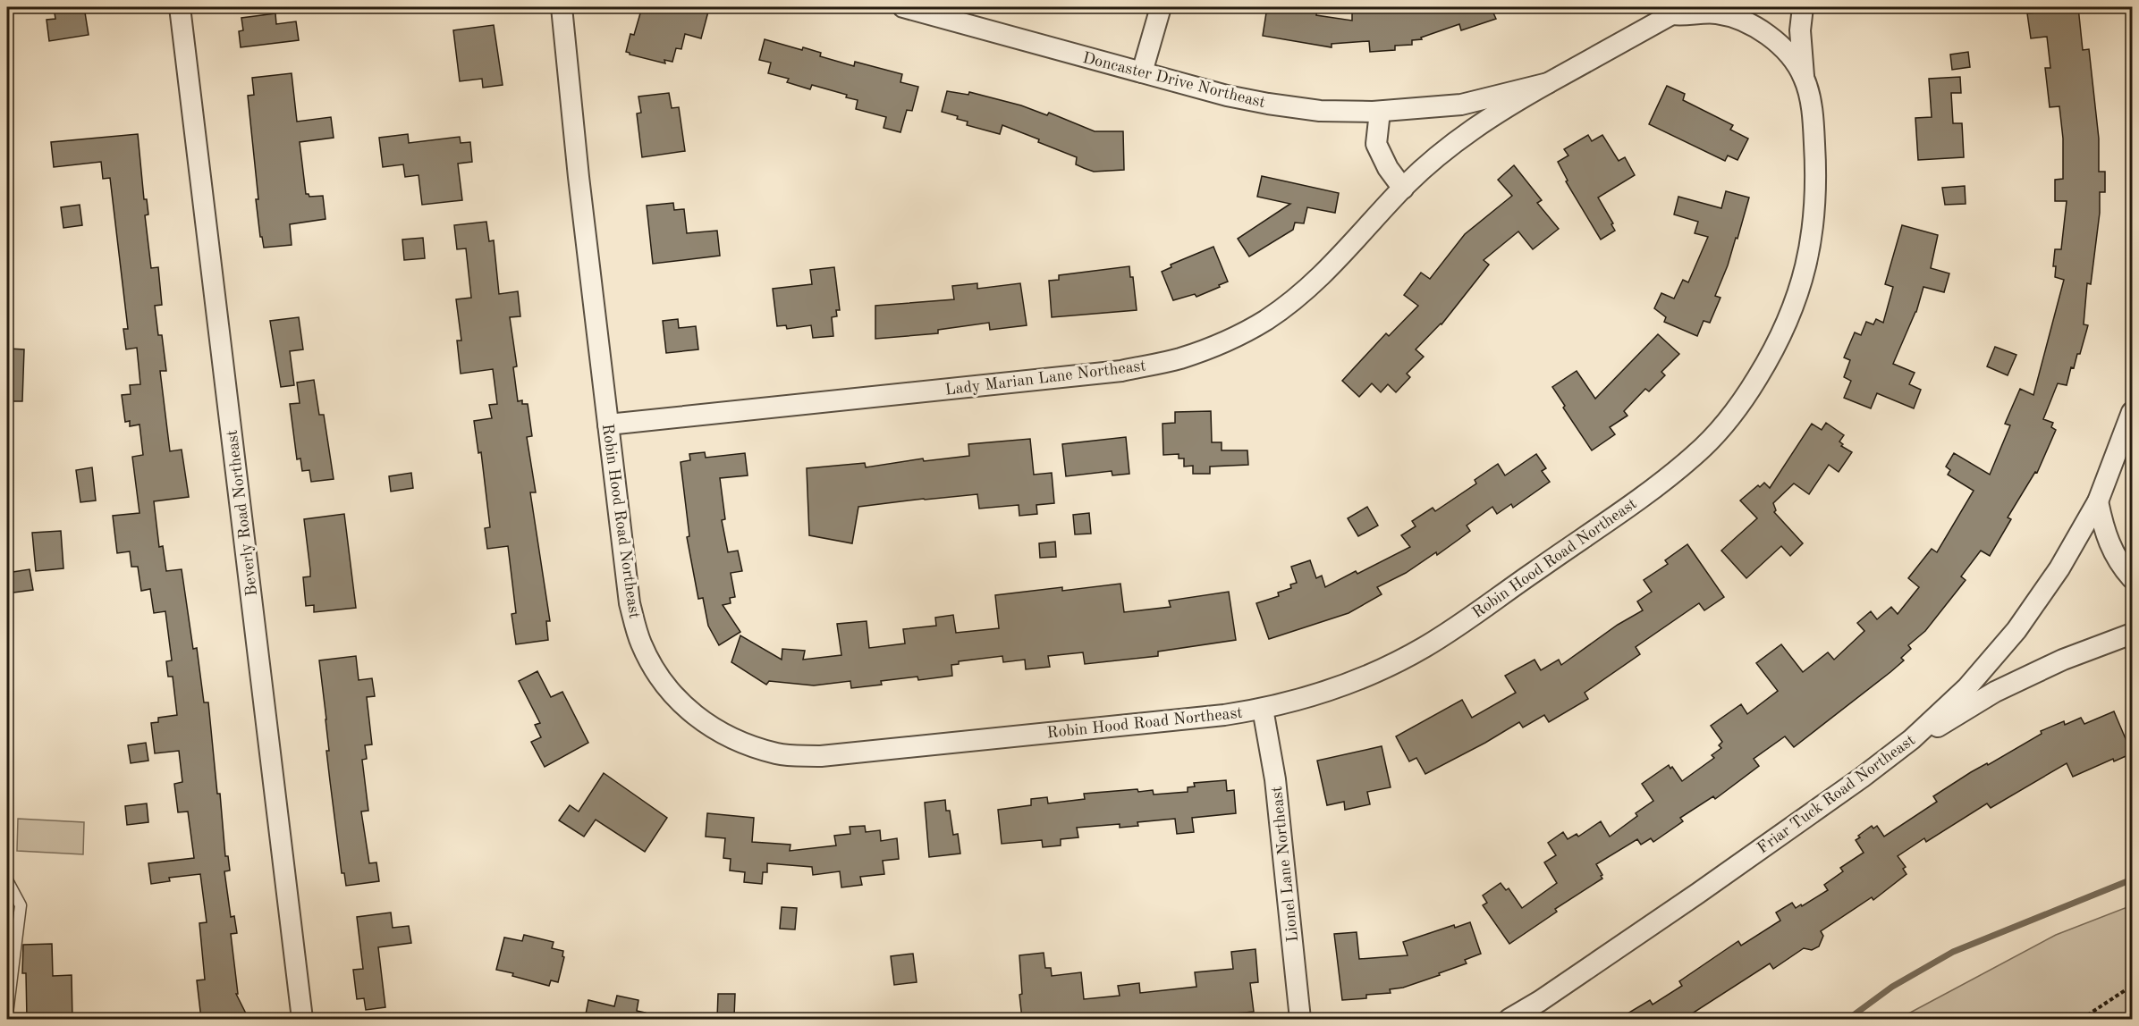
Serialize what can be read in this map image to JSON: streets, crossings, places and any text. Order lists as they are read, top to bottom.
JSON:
{
  "streets": {
    "street": [
      "Doncaster Drive Northeast",
      "Lady Marian Lane Northeast",
      "Beverly Road Northeast",
      "Robin Hood Road Northeast",
      "Friar Tuck Road Northeast",
      "Lionel Lane Northeast"
    ]
  },
  "crossings": [
    ["Doncaster Drive Northeast", "Lady Marian Lane Northeast"],
    ["Doncaster Drive Northeast", "Robin Hood Road Northeast"],
    ["Lady Marian Lane Northeast", "Robin Hood Road Northeast"],
    ["Robin Hood Road Northeast", "Lionel Lane Northeast"]
  ]
}
